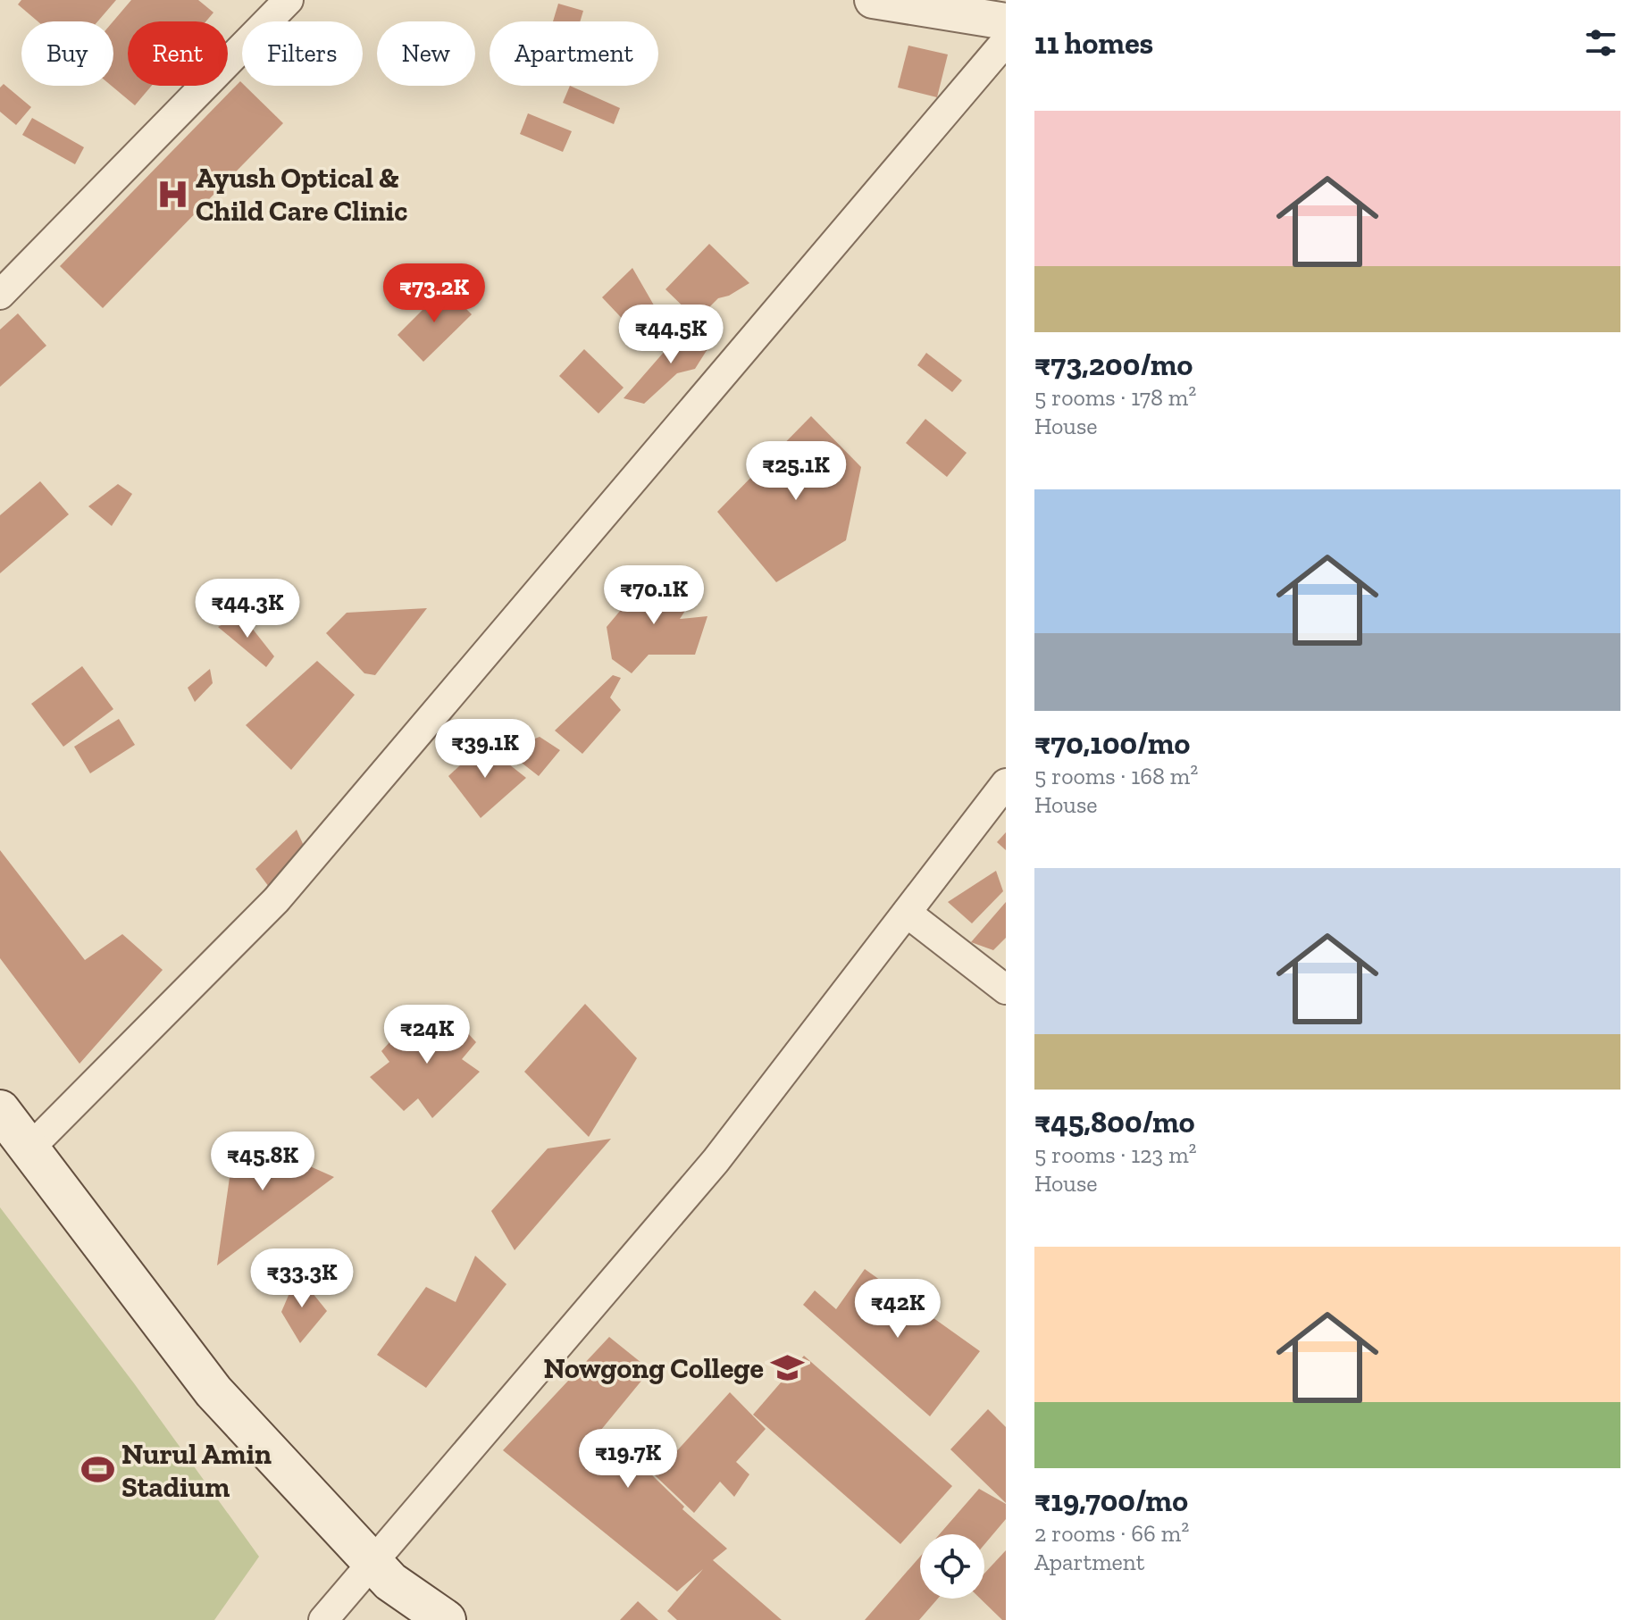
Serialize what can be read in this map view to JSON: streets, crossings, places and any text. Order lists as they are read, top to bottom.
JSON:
{
  "places": {
    "hospital": ["Ayush Optical & Child Care Clinic"],
    "school or university": ["Nowgong College"],
    "sports": ["Nurul Amin Stadium"]
  },
  "page": {
    "heading": "11 homes",
    "chip": [
      "Buy",
      "Rent",
      "Filters",
      "New",
      "Apartment"
    ],
    "list": [
      {
        "name": "₹73,200/mo",
        "note": "5 rooms · 178 m² · House"
      },
      {
        "name": "₹70,100/mo",
        "note": "5 rooms · 168 m² · House"
      },
      {
        "name": "₹45,800/mo",
        "note": "5 rooms · 123 m² · House"
      },
      {
        "name": "₹19,700/mo",
        "note": "2 rooms · 66 m² · Apartment"
      }
    ],
    "price": [
      "₹73.2K",
      "₹44.5K",
      "₹25.1K",
      "₹70.1K",
      "₹44.3K",
      "₹39.1K",
      "₹24K",
      "₹45.8K",
      "₹33.3K",
      "₹42K",
      "₹19.7K"
    ]
  }
}
